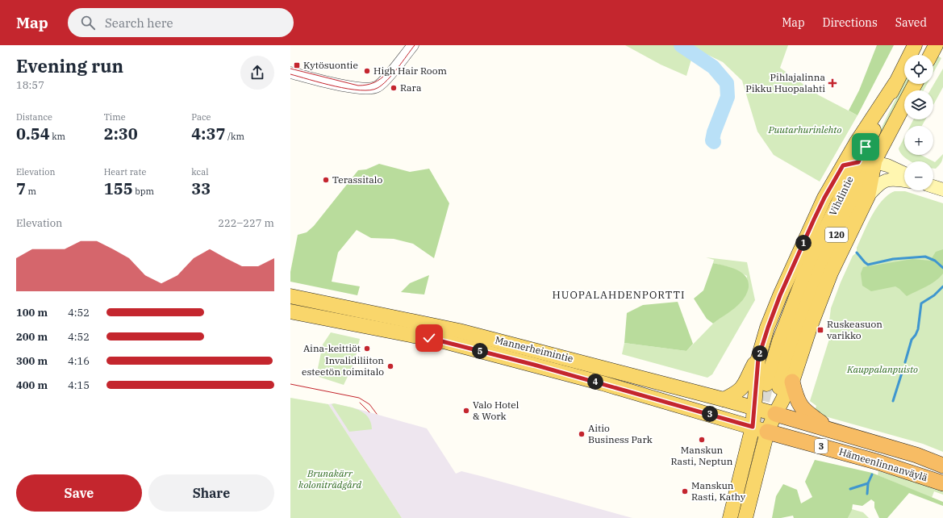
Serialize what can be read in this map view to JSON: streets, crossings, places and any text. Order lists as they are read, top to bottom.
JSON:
{
  "streets": {
    "highway": ["3", "Hämeenlinnanväylä"],
    "main road": ["Vihdintie", "120", "Mannerheimintie"]
  },
  "crossings": [
    ["Vihdintie", "Mannerheimintie"],
    ["Vihdintie", "Hämeenlinnanväylä"],
    ["Mannerheimintie", "Hämeenlinnanväylä"]
  ],
  "districts": ["HUOPALAHDENPORTTI"],
  "parks": ["Puutarhurinlehto", "Kauppalanpuisto", "Brunakärr koloniträdgård"],
  "places": {
    "transit": ["Kytösuontie", "Ruskeasuon varikko"],
    "other": [
      "High Hair Room",
      "Rara",
      "Terassitalo",
      "Aina-keittiöt",
      "Invalidiliiton esteetön toimitalo",
      "Valo Hotel & Work",
      "Aitio Business Park",
      "Manskun Rasti, Neptun",
      "Manskun Rasti, Kathy"
    ],
    "health": ["Pihlajalinna Pikku Huopalahti"]
  },
  "page": {
    "header": "Map",
    "search": "Search here",
    "nav": ["Map", "Directions", "Saved"],
    "heading": ["Evening run", "18:57"],
    "map_buttons": ["+", "−"],
    "stats": [
      ["Distance", "0.54 km"],
      ["Time", "2:30"],
      ["Pace", "4:37 /km"],
      ["Elevation", "7 m"],
      ["Heart rate", "155 bpm"],
      ["kcal", "33"]
    ],
    "chart": ["Elevation", "222–227 m"],
    "pins": [
      "1",
      "5",
      "2",
      "4",
      "3"
    ],
    "list": [
      {
        "name": "100 m",
        "note": "4:52"
      },
      {
        "name": "200 m",
        "note": "4:52"
      },
      {
        "name": "300 m",
        "note": "4:16"
      },
      {
        "name": "400 m",
        "note": "4:15"
      }
    ],
    "buttons": ["Save", "Share"]
  }
}
